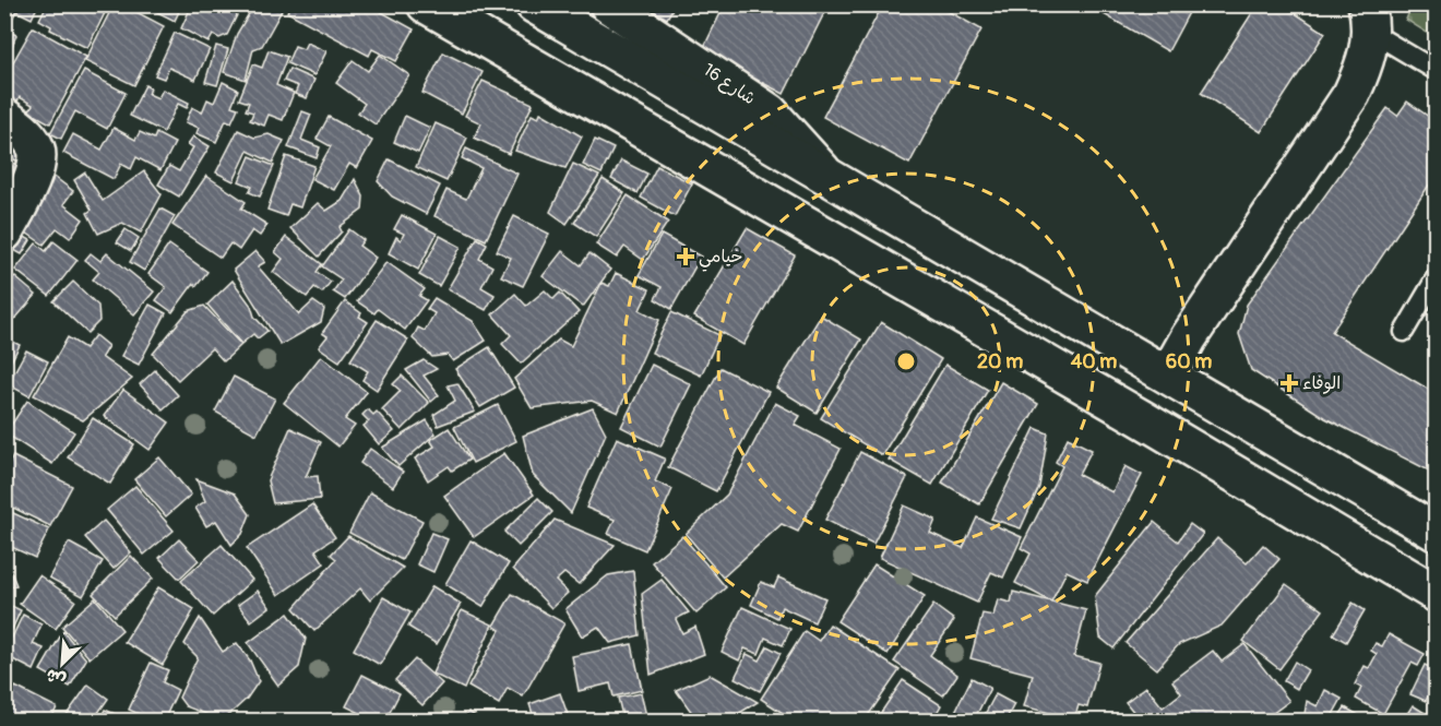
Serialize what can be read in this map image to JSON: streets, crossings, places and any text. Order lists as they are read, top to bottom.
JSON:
{
  "streets": {
    "main road": ["شارع 16"]
  },
  "places": {
    "health": ["خيامي", "الوفاء"]
  },
  "north": "bottom left",
  "rings": ["20 m", "40 m", "60 m"]
}
